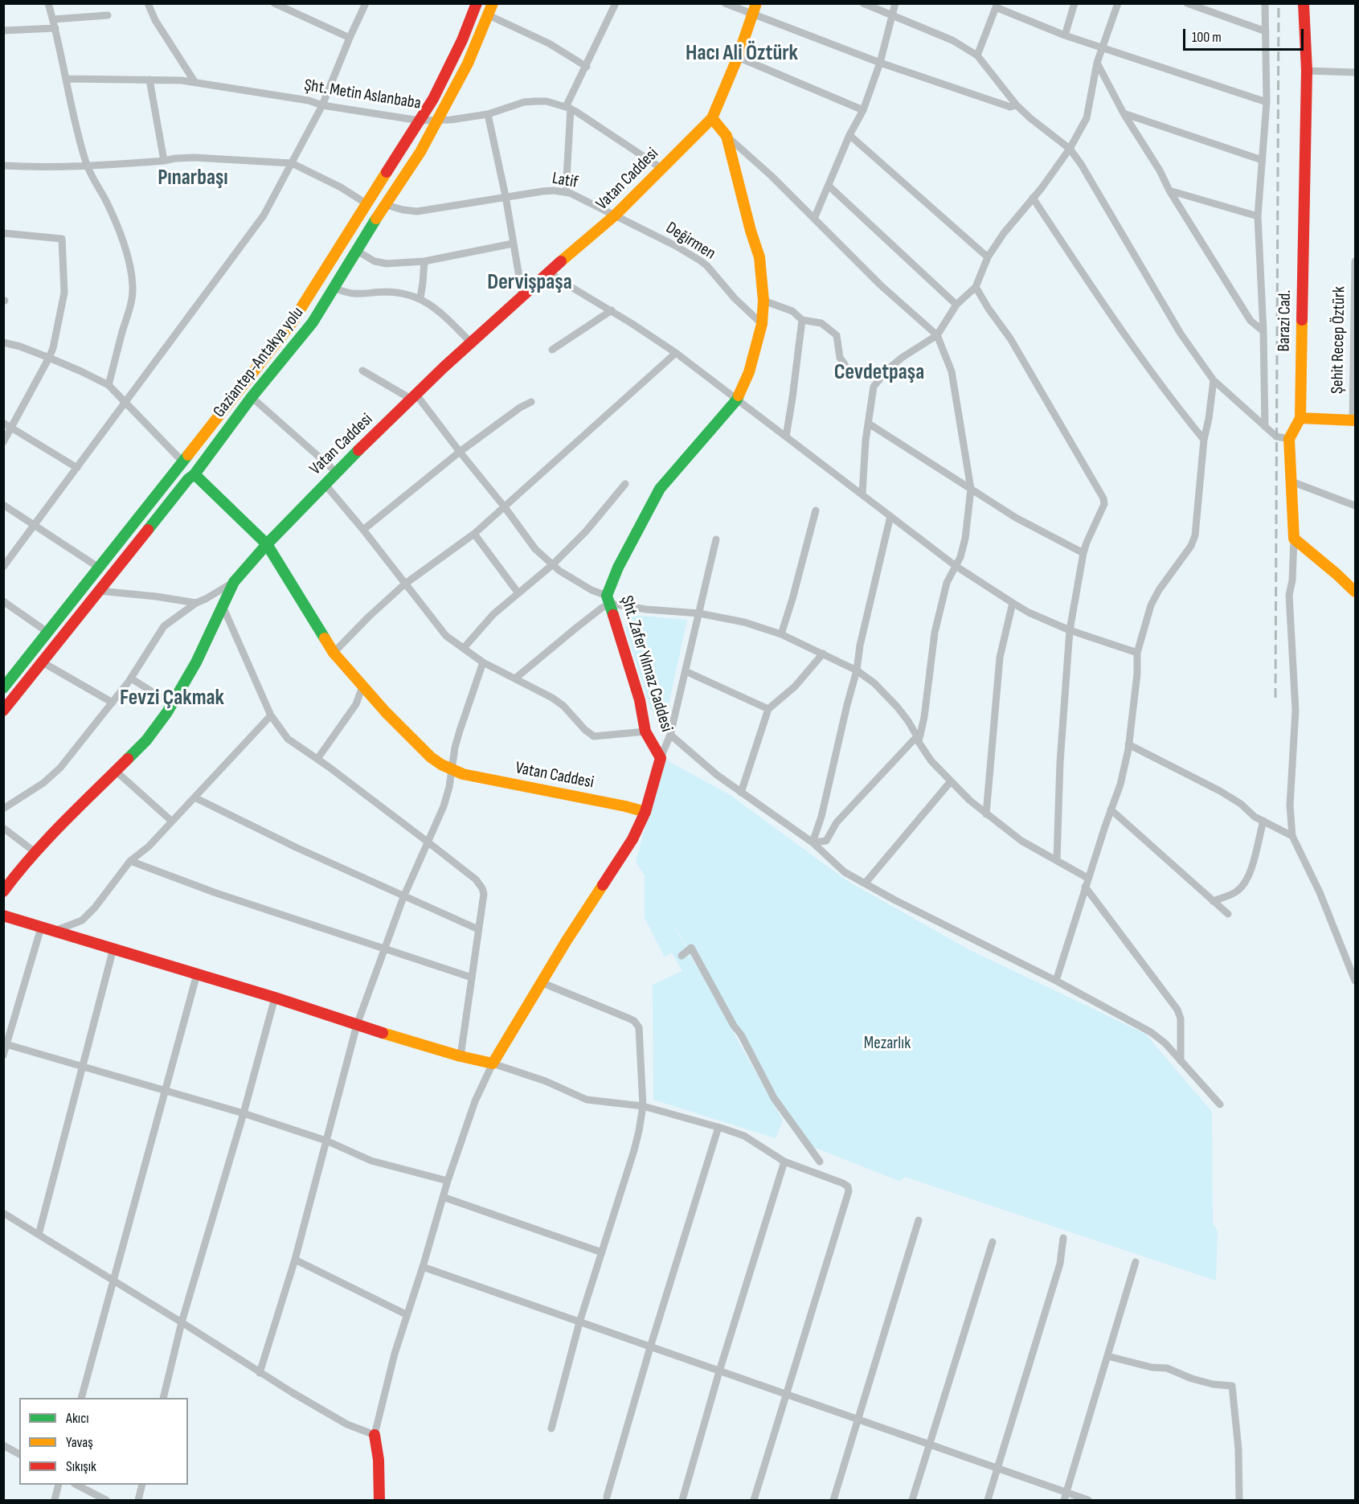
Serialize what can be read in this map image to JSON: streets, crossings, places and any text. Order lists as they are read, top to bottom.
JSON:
{
  "streets": {
    "street": [
      "Şht. Metin Aslanbaba",
      "Vatan Caddesi",
      "Latif",
      "Değirmen",
      "Barazi Cad.",
      "Şehit Recep Öztürk",
      "Gaziantep-Antakya yolu",
      "Şht. Zafer Yılmaz Caddesi"
    ]
  },
  "crossings": [
    ["Şht. Metin Aslanbaba", "Vatan Caddesi"],
    ["Şht. Metin Aslanbaba", "Gaziantep-Antakya yolu"],
    ["Vatan Caddesi", "Latif"],
    ["Vatan Caddesi", "Değirmen"],
    ["Latif", "Değirmen"],
    ["Latif", "Gaziantep-Antakya yolu"],
    ["Değirmen", "Şht. Zafer Yılmaz Caddesi"]
  ],
  "districts": [
    "Hacı Ali Öztürk",
    "Pınarbaşı",
    "Dervişpaşa",
    "Cevdetpaşa",
    "Fevzi Çakmak"
  ],
  "parks": ["Mezarlık"],
  "legend": ["Akıcı", "Yavaş", "Sıkışık"],
  "scale_bar": "100 m"
}
